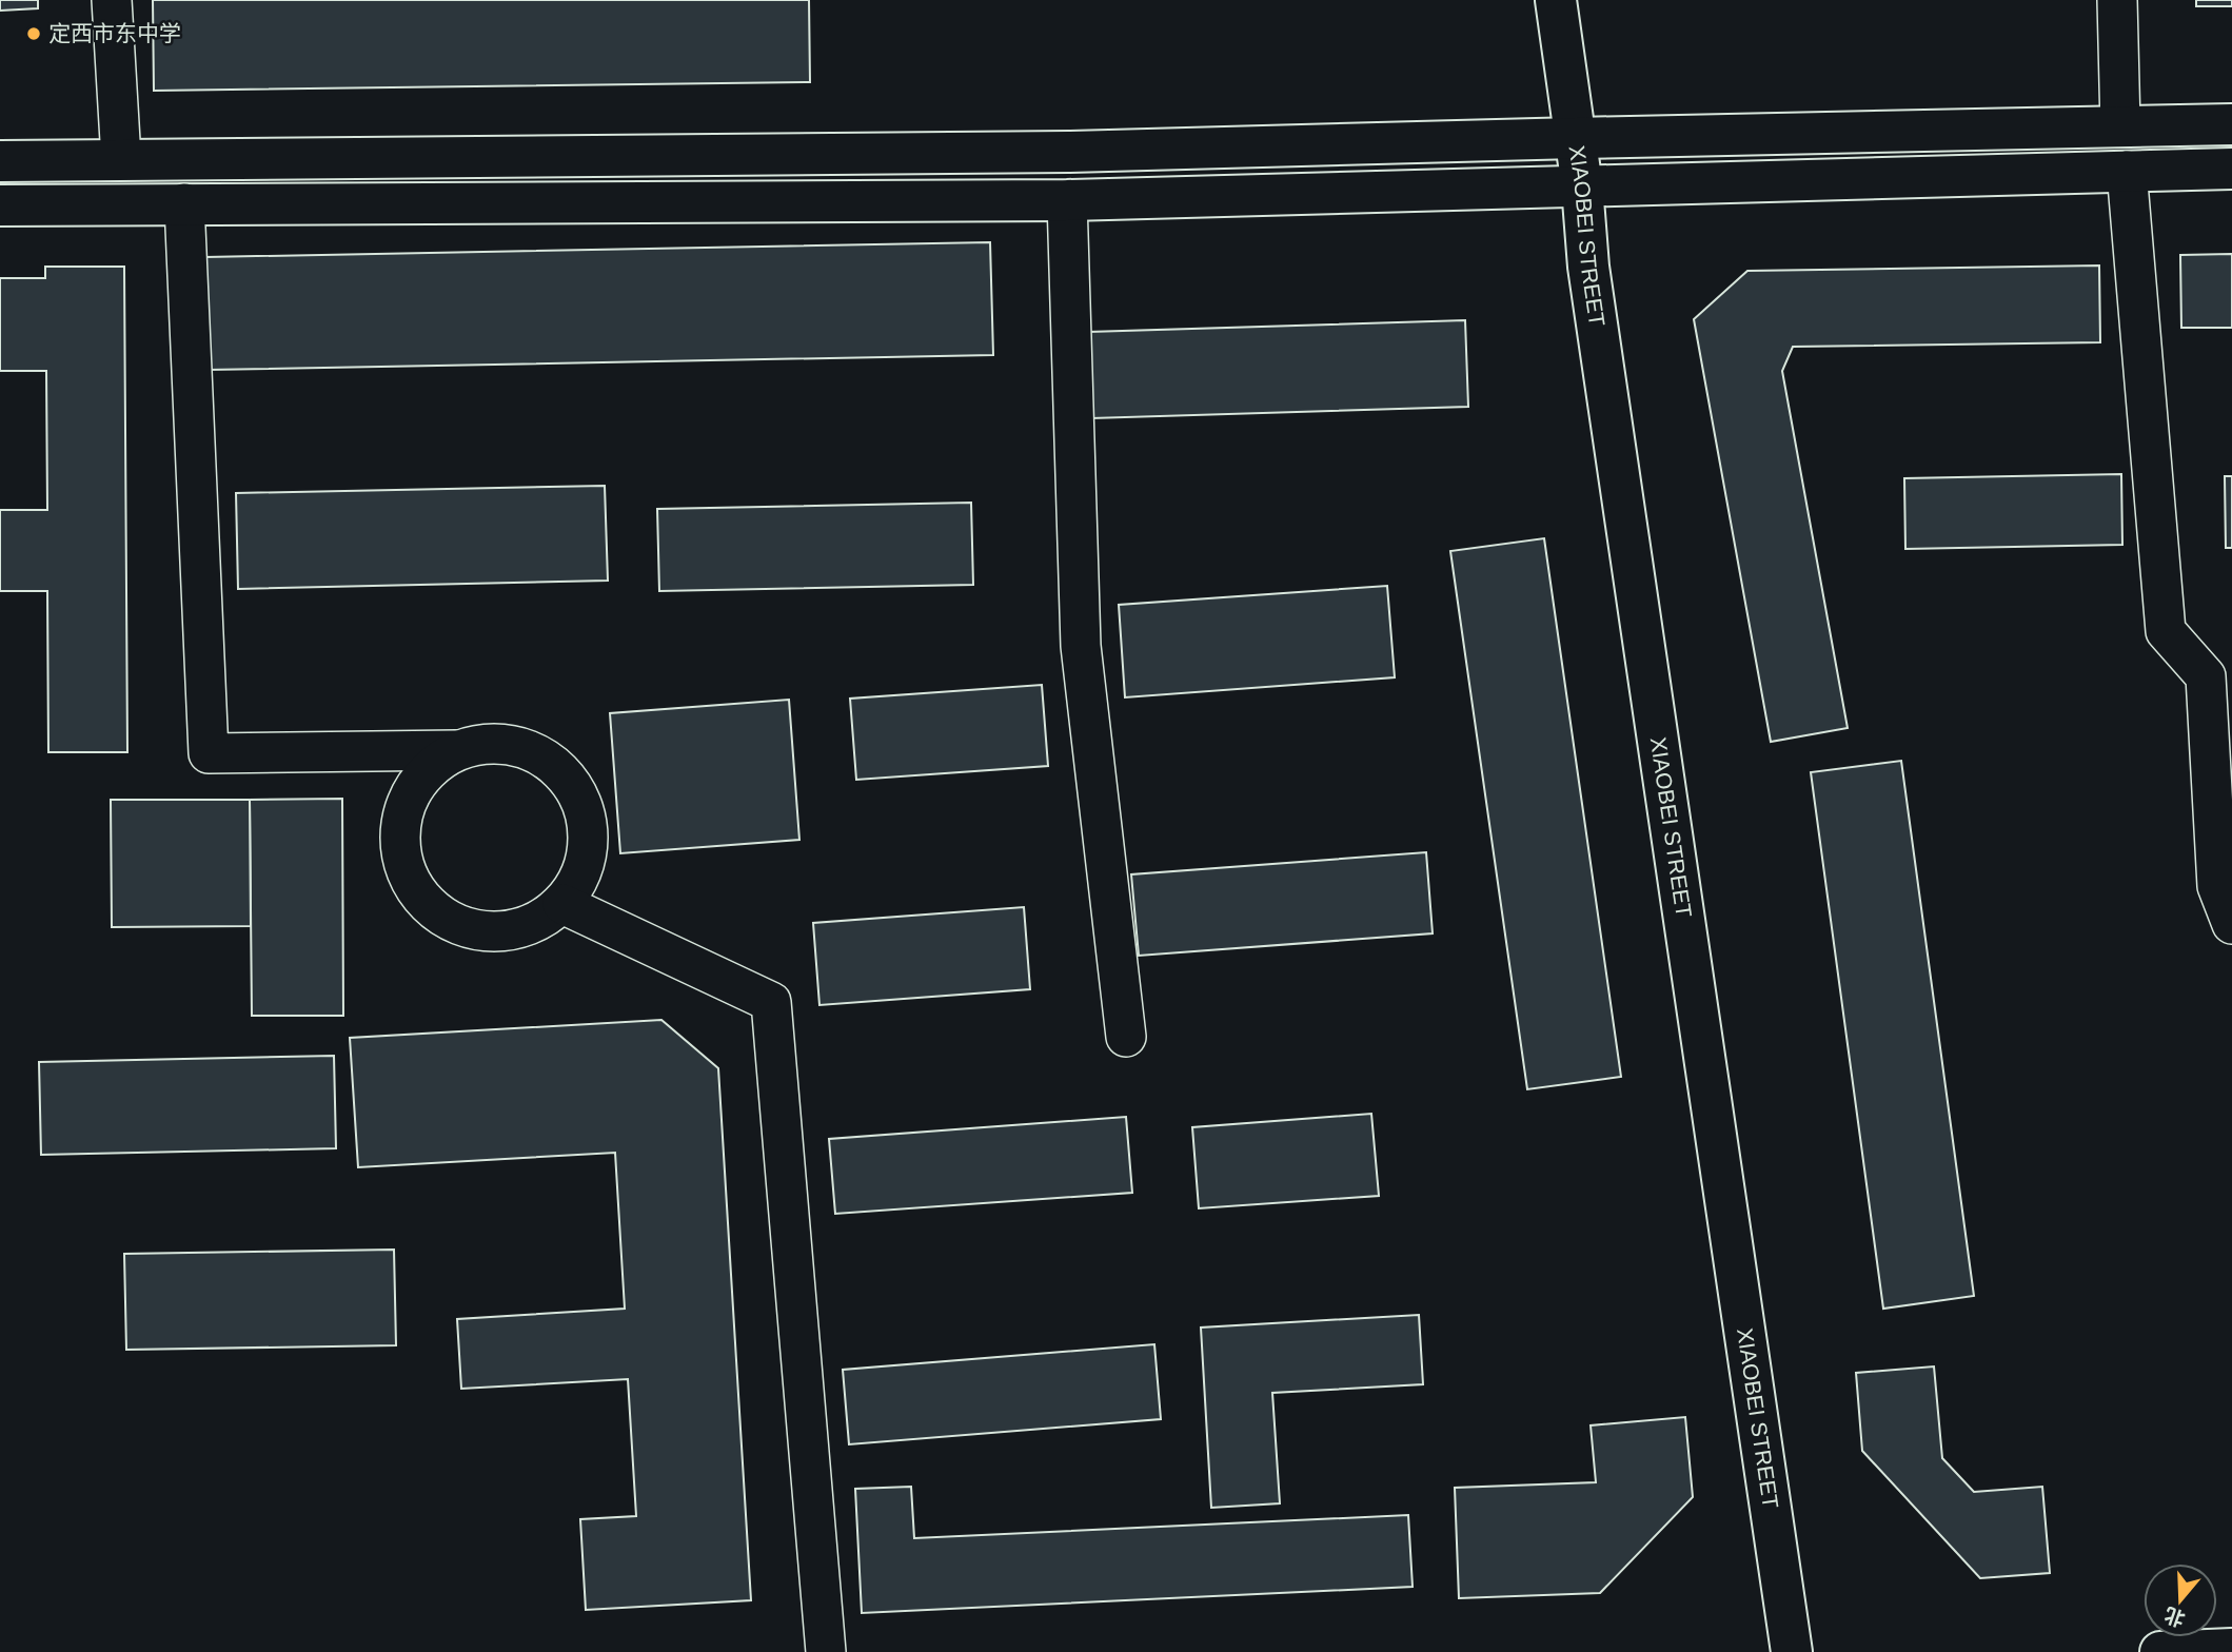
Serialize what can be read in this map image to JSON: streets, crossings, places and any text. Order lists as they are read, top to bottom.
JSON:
{
  "streets": {
    "street": ["XIAOBEI STREET"]
  },
  "places": ["定西市东中学"],
  "north": "bottom"
}
